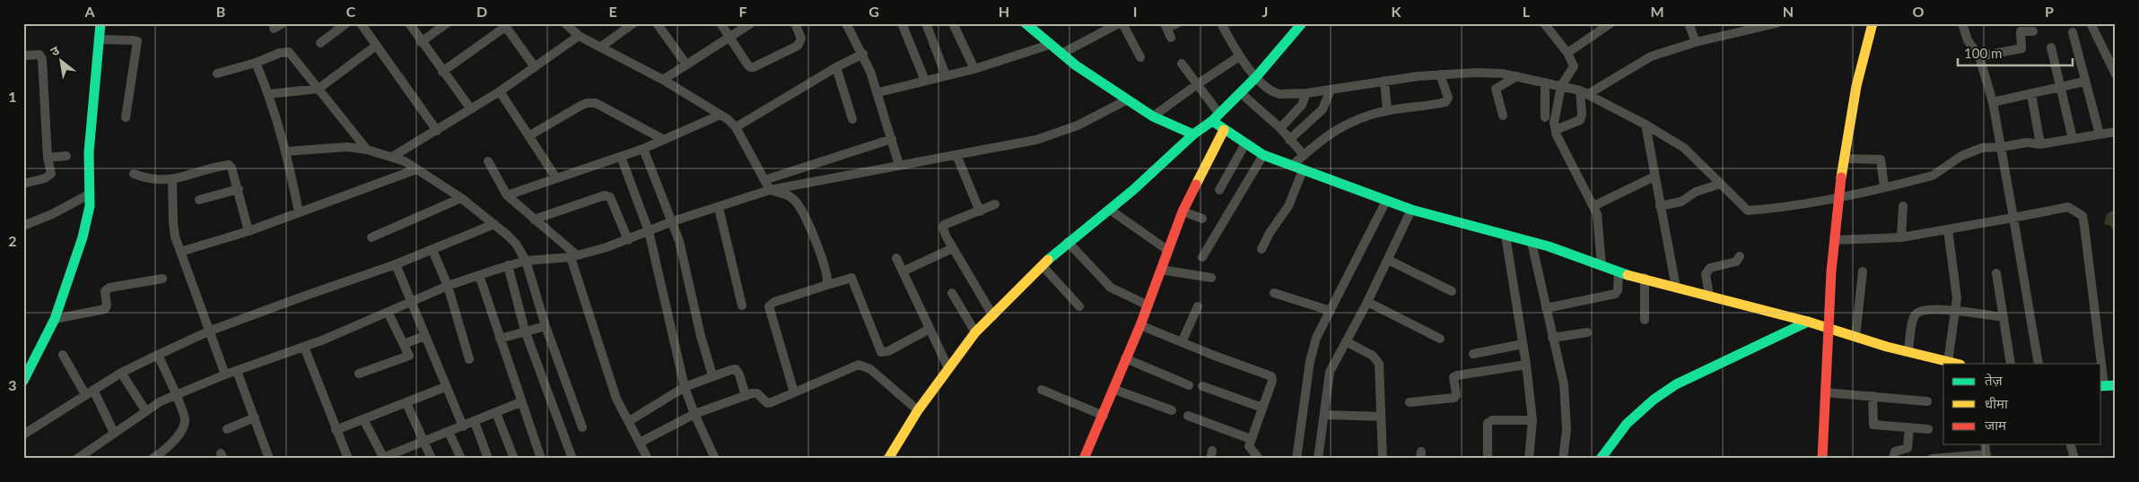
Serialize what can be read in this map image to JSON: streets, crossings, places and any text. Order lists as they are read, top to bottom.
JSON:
{
  "legend": ["तेज़", "धीमा", "जाम"],
  "scale_bar": "100 m",
  "north": "top left",
  "grid": {
    "columns": [
      "A",
      "B",
      "C",
      "D",
      "E",
      "F",
      "G",
      "H",
      "I",
      "J",
      "K",
      "L",
      "M",
      "N",
      "O",
      "P"
    ],
    "rows": ["1", "2", "3"]
  }
}
